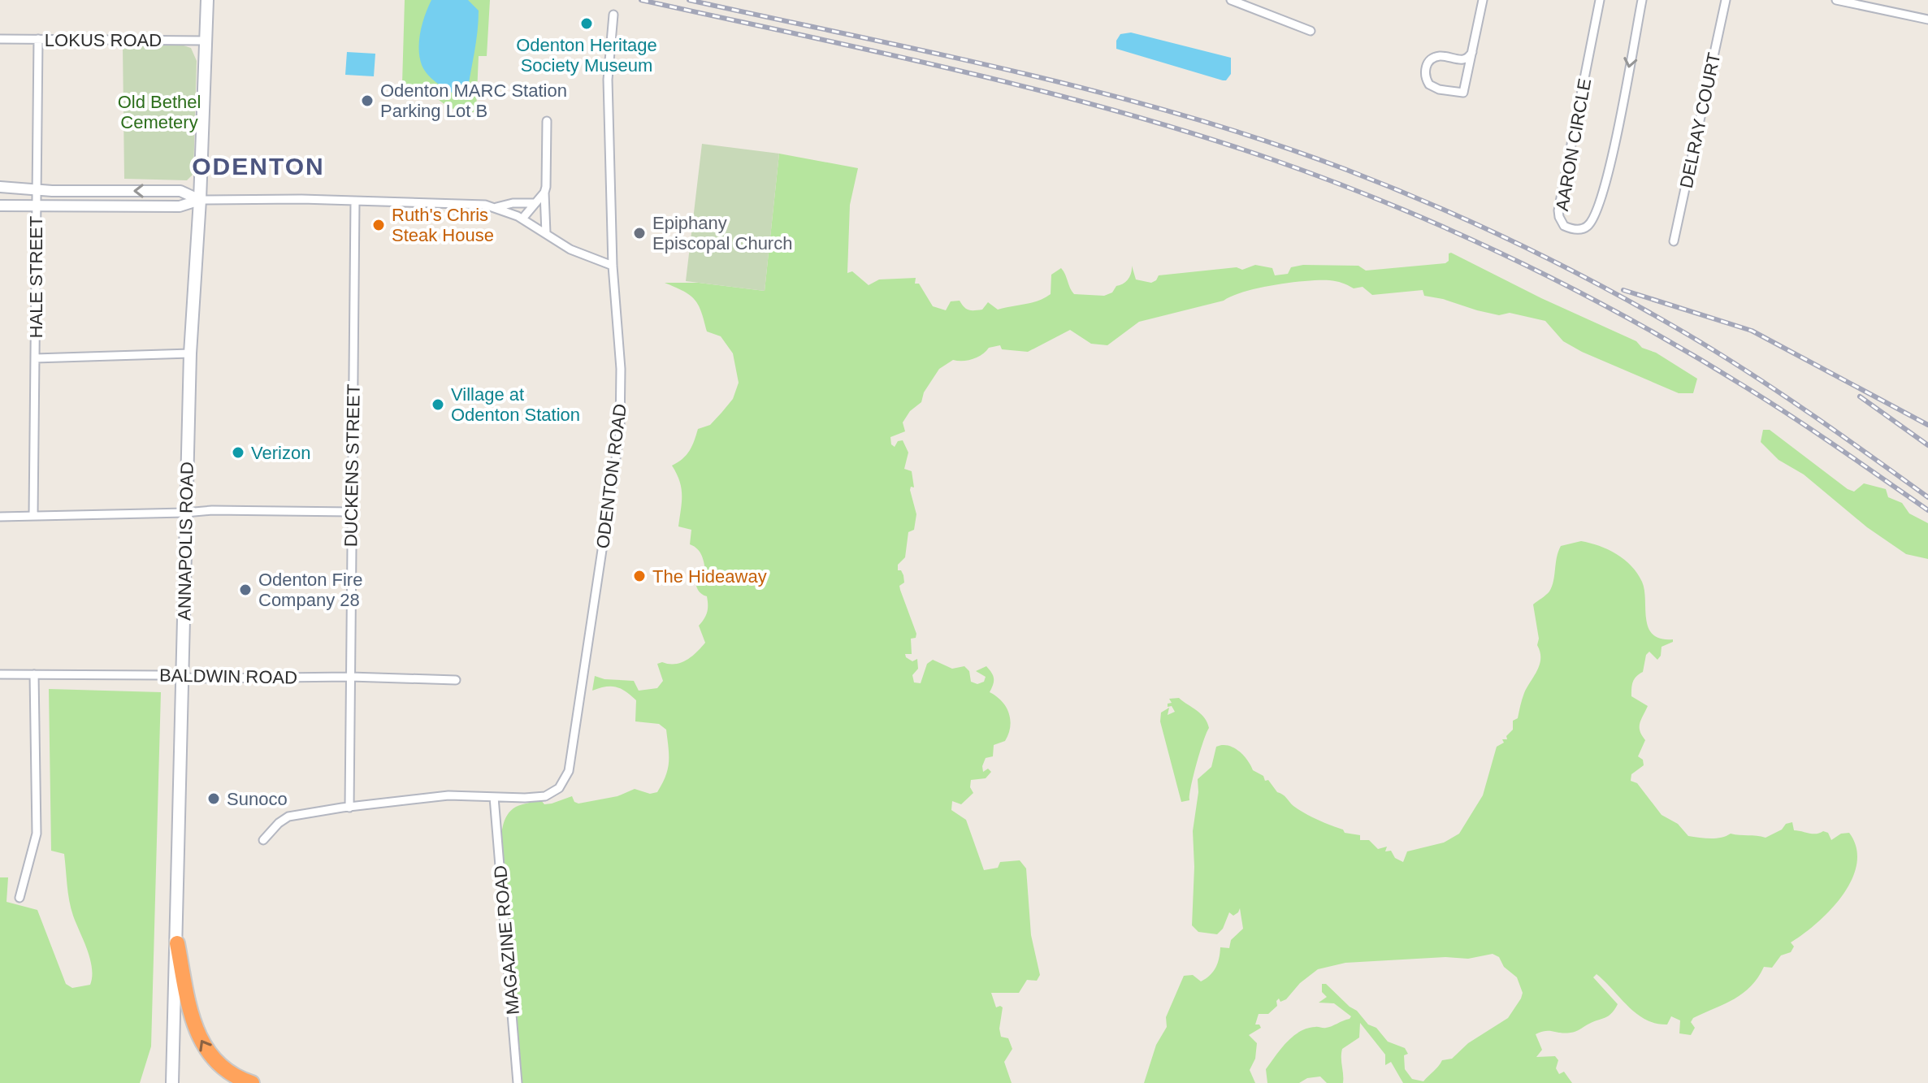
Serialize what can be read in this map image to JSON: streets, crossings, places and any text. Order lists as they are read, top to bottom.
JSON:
{
  "streets": {
    "main road": ["ANNAPOLIS ROAD"],
    "street": [
      "LOKUS ROAD",
      "DELRAY COURT",
      "AARON CIRCLE",
      "HALE STREET",
      "DUCKENS STREET",
      "ODENTON ROAD",
      "BALDWIN ROAD",
      "MAGAZINE ROAD"
    ]
  },
  "crossings": [
    ["LOKUS ROAD", "HALE STREET"],
    ["LOKUS ROAD", "ANNAPOLIS ROAD"],
    ["DUCKENS STREET", "ODENTON ROAD"],
    ["DUCKENS STREET", "BALDWIN ROAD"],
    ["ODENTON ROAD", "MAGAZINE ROAD"],
    ["ANNAPOLIS ROAD", "BALDWIN ROAD"]
  ],
  "districts": ["ODENTON"],
  "parks": ["Old Bethel Cemetery"],
  "places": [
    "Odenton Heritage Society Museum",
    "Odenton MARC Station Parking Lot B",
    "Ruth's Chris Steak House",
    "Epiphany Episcopal Church",
    "Village at Odenton Station",
    "Verizon",
    "The Hideaway",
    "Odenton Fire Company 28",
    "Sunoco"
  ]
}
